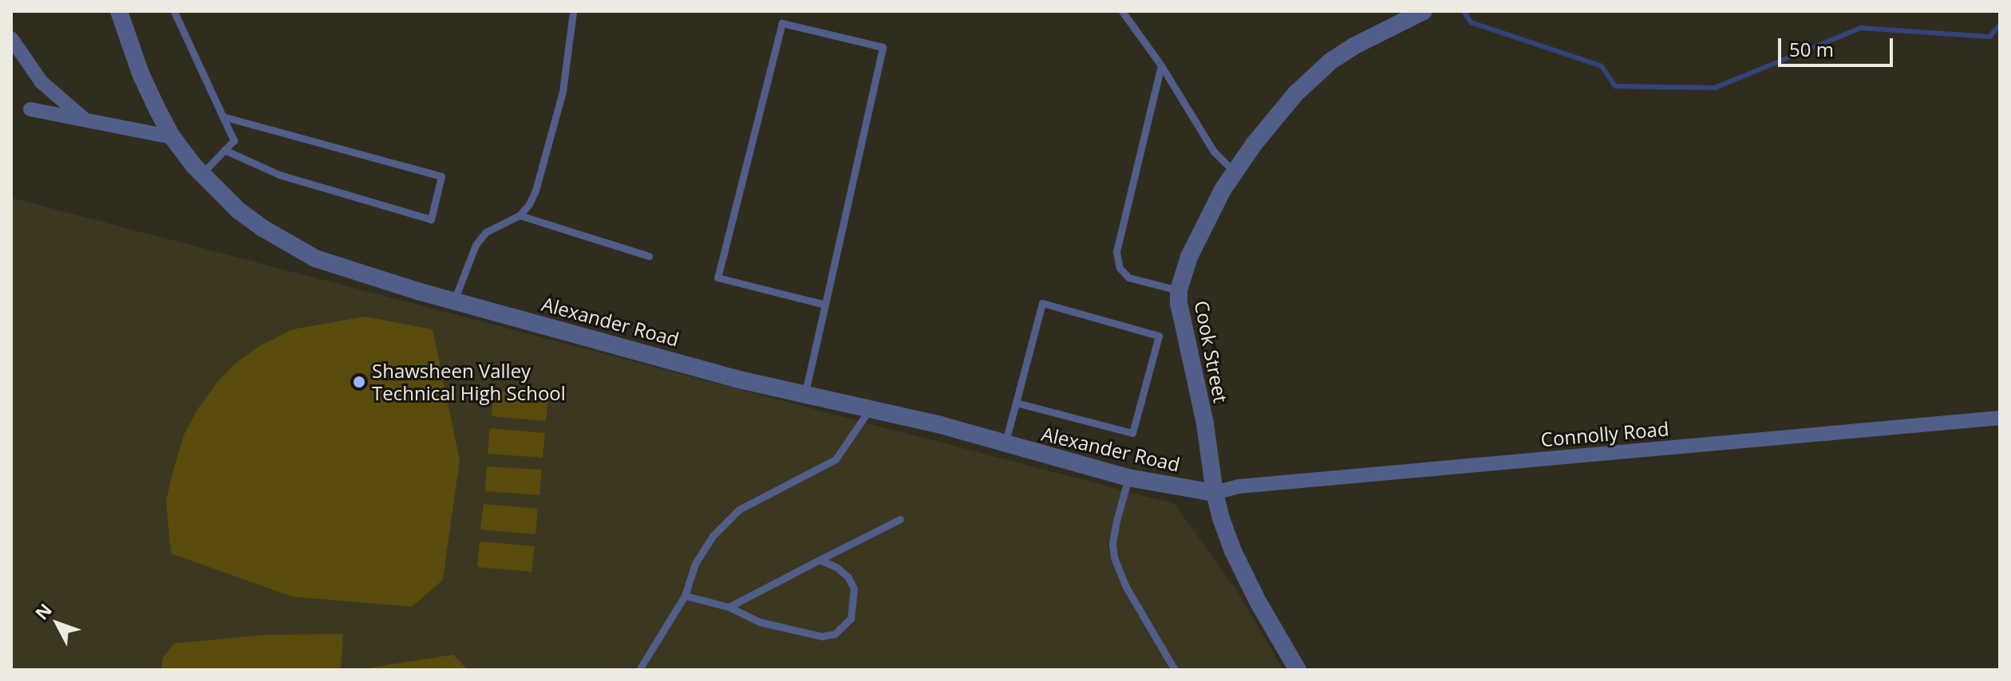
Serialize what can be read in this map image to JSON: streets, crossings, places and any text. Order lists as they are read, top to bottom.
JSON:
{
  "streets": {
    "street": ["Alexander Road", "Cook Street", "Connolly Road"]
  },
  "crossings": [
    ["Alexander Road", "Cook Street"],
    ["Alexander Road", "Connolly Road"],
    ["Cook Street", "Connolly Road"]
  ],
  "places": ["Shawsheen Valley Technical High School"],
  "scale_bar": "50 m",
  "north": "top left"
}
